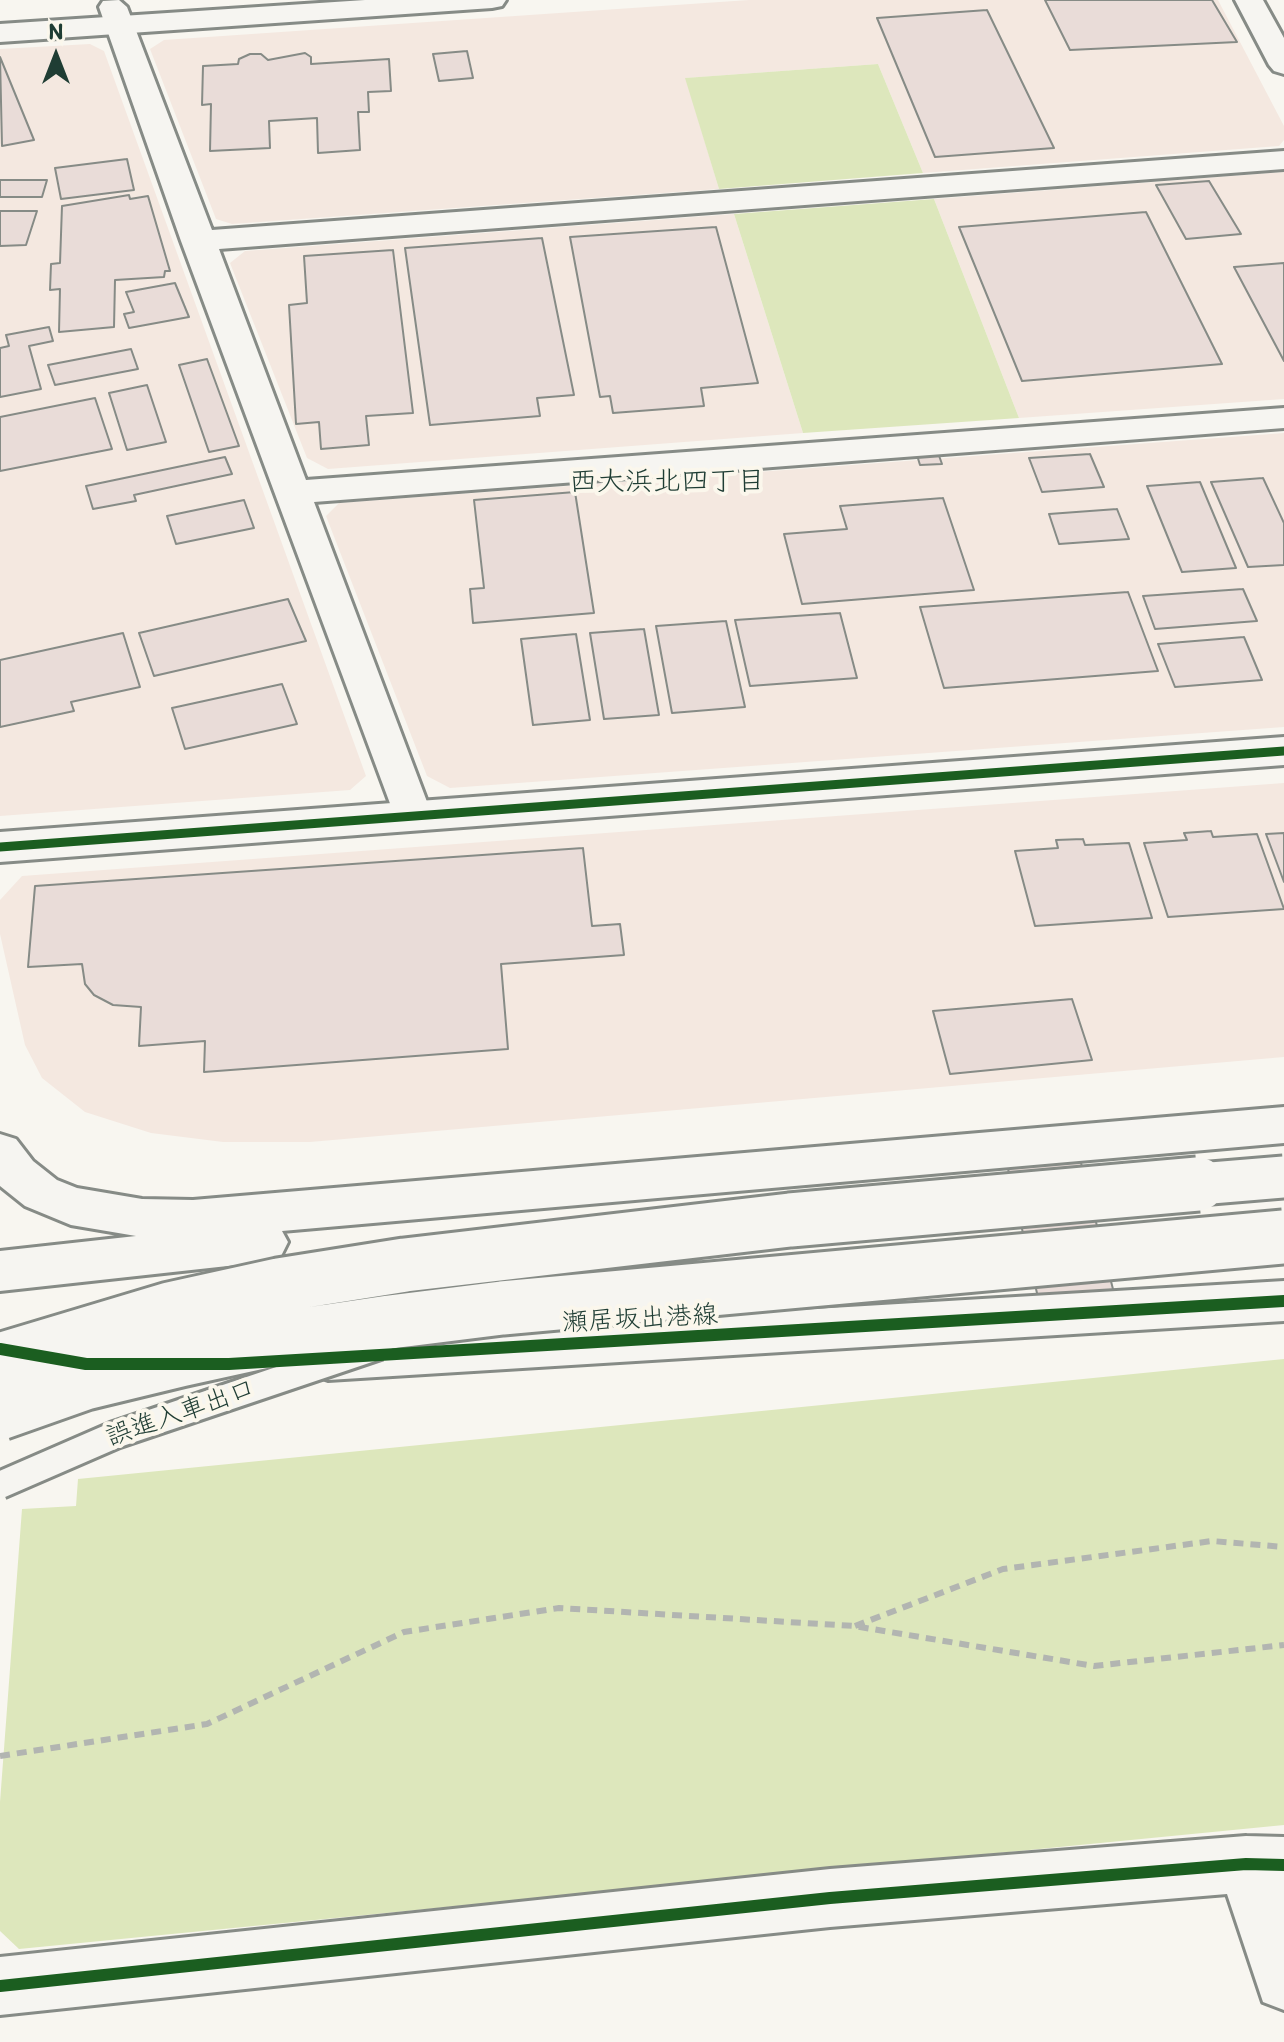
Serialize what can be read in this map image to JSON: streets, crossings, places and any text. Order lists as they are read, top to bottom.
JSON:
{
  "streets": {
    "main road": ["瀬居坂出港線"],
    "lane": ["誤進入車出口"]
  },
  "districts": ["西大浜北四丁目"],
  "north": "top"
}
